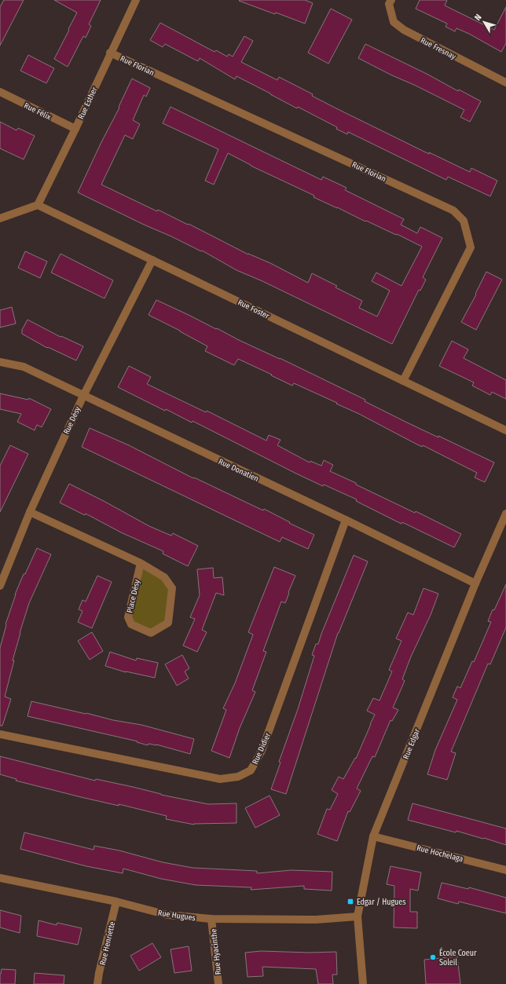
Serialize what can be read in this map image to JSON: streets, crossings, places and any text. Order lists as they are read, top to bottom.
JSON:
{
  "streets": {
    "street": [
      "Rue Fresnay",
      "Rue Florian",
      "Rue Esther",
      "Rue Félix",
      "Rue Foster",
      "Rue Désy",
      "Rue Donatien",
      "Place Désy",
      "Rue Edgar",
      "Rue Didier",
      "Rue Hochelaga",
      "Rue Hugues",
      "Rue Henriette",
      "Rue Hyacinthe"
    ]
  },
  "crossings": [
    ["Rue Florian", "Rue Esther"],
    ["Rue Florian", "Rue Foster"],
    ["Rue Esther", "Rue Félix"],
    ["Rue Esther", "Rue Foster"],
    ["Rue Foster", "Rue Désy"],
    ["Rue Désy", "Rue Donatien"],
    ["Rue Désy", "Place Désy"],
    ["Rue Donatien", "Rue Edgar"],
    ["Rue Donatien", "Rue Didier"],
    ["Rue Edgar", "Rue Hochelaga"],
    ["Rue Edgar", "Rue Hugues"],
    ["Rue Hugues", "Rue Henriette"],
    ["Rue Hugues", "Rue Hyacinthe"]
  ],
  "places": {
    "transit": ["Edgar / Hugues"],
    "other": ["École Coeur Soleil"]
  },
  "north": "top left"
}
